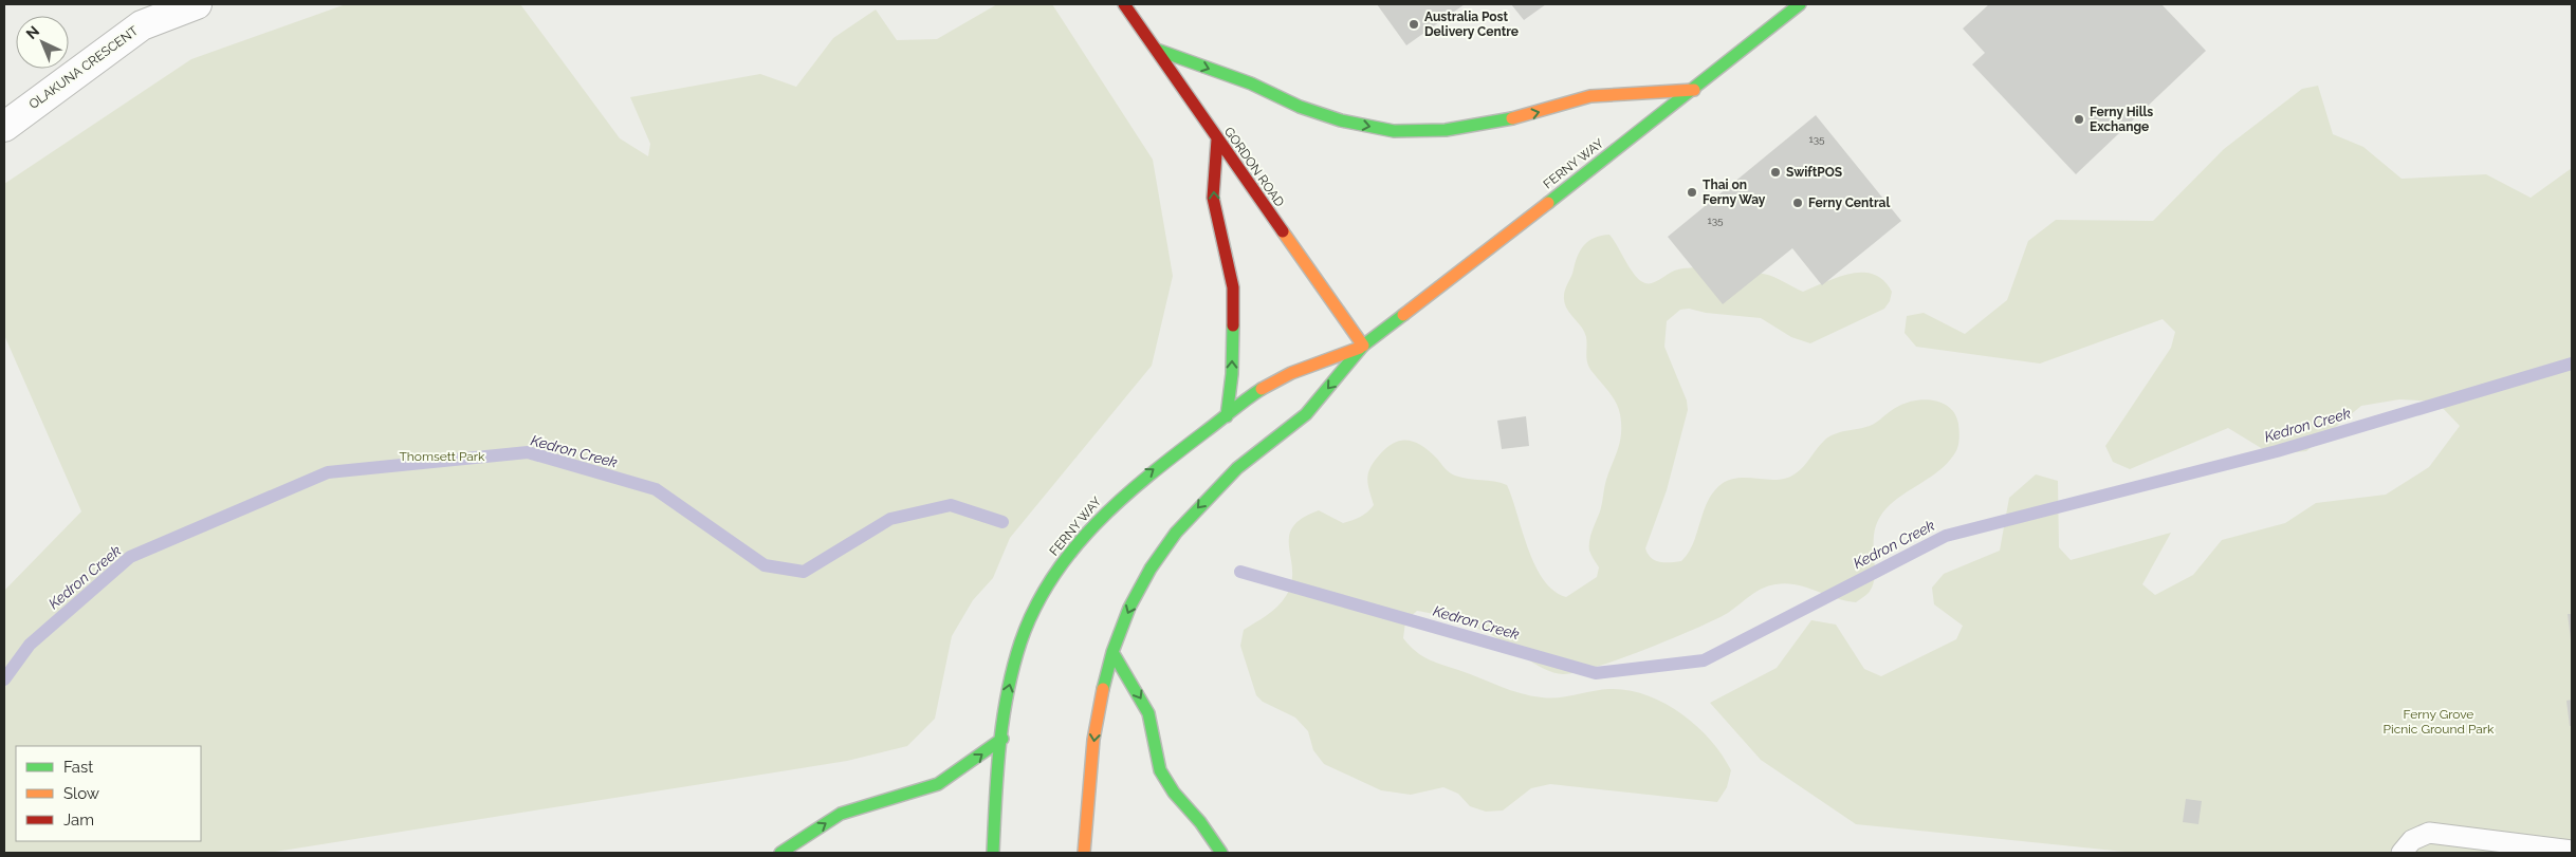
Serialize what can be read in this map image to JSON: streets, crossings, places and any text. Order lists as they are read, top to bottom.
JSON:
{
  "streets": {
    "street": ["OLAKUNA CRESCENT", "FERNY WAY", "GORDON ROAD"]
  },
  "crossings": [
    ["FERNY WAY", "GORDON ROAD"]
  ],
  "water": ["Kedron Creek"],
  "parks": ["Thomsett Park", "Ferny Grove Picnic Ground Park"],
  "places": [
    "Australia Post Delivery Centre",
    "Ferny Hills Exchange",
    "SwiftPOS",
    "Thai on Ferny Way",
    "Ferny Central"
  ],
  "house_numbers": ["135", "135"],
  "legend": ["Fast", "Slow", "Jam"],
  "north": "top left"
}
